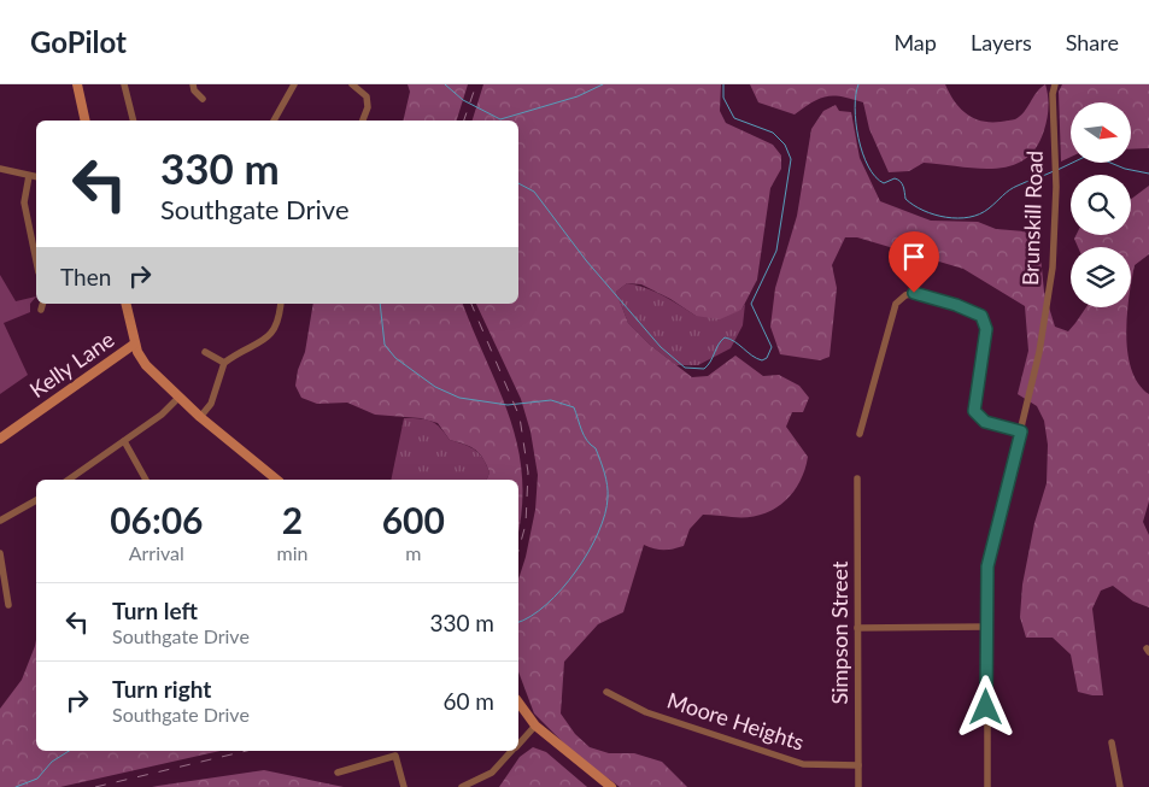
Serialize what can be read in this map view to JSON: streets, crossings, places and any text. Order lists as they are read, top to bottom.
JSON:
{
  "streets": {
    "main road": ["Kelly Lane"],
    "street": ["Brunskill Road", "Simpson Street", "Moore Heights"]
  },
  "crossings": [
    ["Simpson Street", "Moore Heights"]
  ],
  "north": "right",
  "page": {
    "header": "GoPilot",
    "nav": ["Map", "Layers", "Share"],
    "turn": ["330 m", "Southgate Drive"],
    "then": "Then",
    "eta": [
      "06:06",
      "Arrival",
      "2",
      "min",
      "600",
      "m"
    ],
    "list": [
      {
        "name": "Turn left",
        "note": "Southgate Drive",
        "value": "330 m"
      },
      {
        "name": "Turn right",
        "note": "Southgate Drive",
        "value": "60 m"
      }
    ]
  }
}
